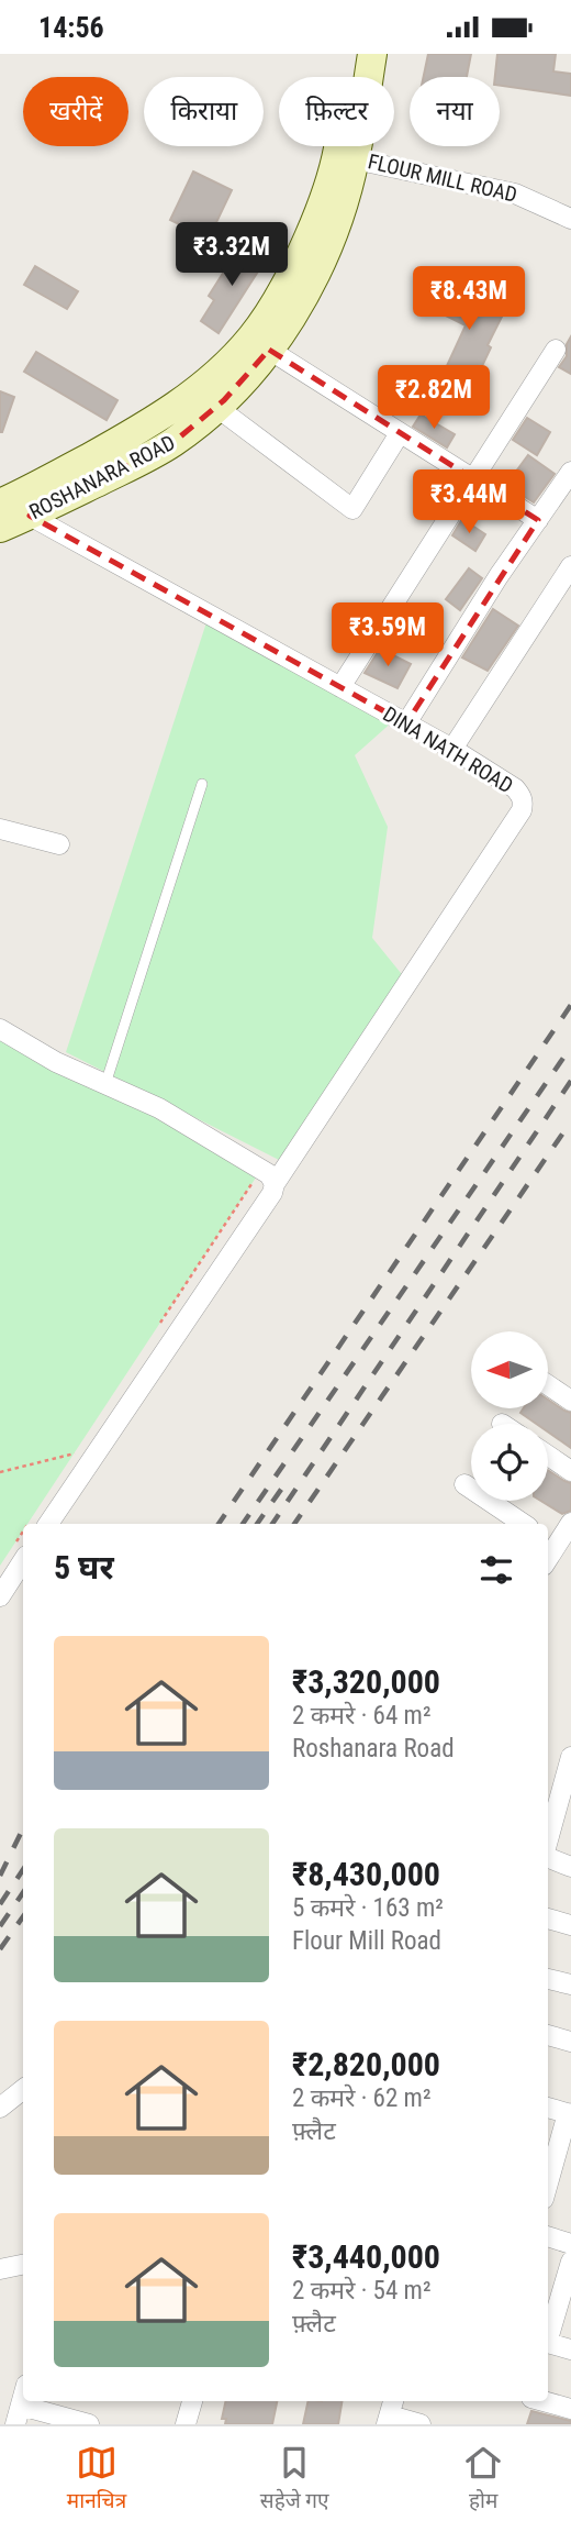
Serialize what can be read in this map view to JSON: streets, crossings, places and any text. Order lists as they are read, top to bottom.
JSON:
{
  "streets": {
    "street": ["FLOUR MILL ROAD", "ROSHANARA ROAD", "DINA NATH ROAD"]
  },
  "crossings": [
    ["FLOUR MILL ROAD", "ROSHANARA ROAD"],
    ["ROSHANARA ROAD", "DINA NATH ROAD"]
  ],
  "north": "left",
  "page": {
    "status": "14:56",
    "chip": [
      "खरीदें",
      "किराया",
      "फ़िल्टर",
      "नया"
    ],
    "price": [
      "₹3.32M",
      "₹8.43M",
      "₹2.82M",
      "₹3.44M",
      "₹3.59M"
    ],
    "heading": "5 घर",
    "list": [
      {
        "name": "₹3,320,000",
        "note": "2 कमरे · 64 m² · Roshanara Road"
      },
      {
        "name": "₹8,430,000",
        "note": "5 कमरे · 163 m² · Flour Mill Road"
      },
      {
        "name": "₹2,820,000",
        "note": "2 कमरे · 62 m² · फ़्लैट"
      },
      {
        "name": "₹3,440,000",
        "note": "2 कमरे · 54 m² · फ़्लैट"
      }
    ],
    "tabs": ["मानचित्र", "सहेजे गए", "होम"]
  }
}
